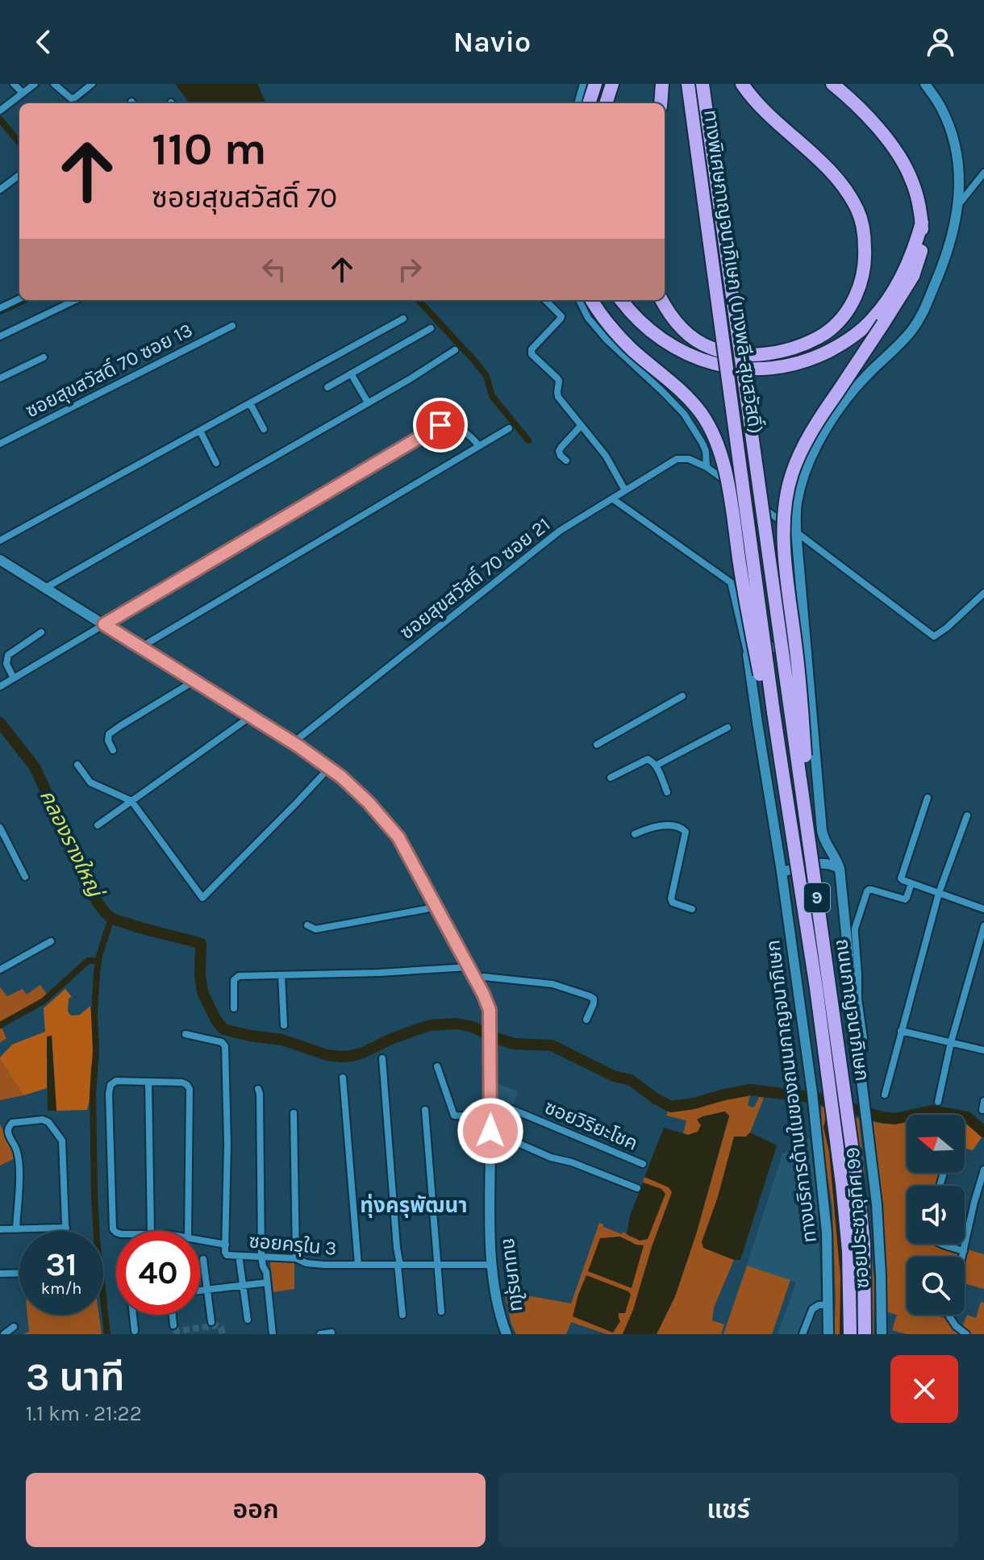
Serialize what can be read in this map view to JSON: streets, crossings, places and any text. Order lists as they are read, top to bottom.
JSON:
{
  "streets": {
    "highway": ["ทางพิเศษกาญจนาภิเษก (บางพลี-สุขสวัสดิ์)", "9", "ถนนกาญจนาภิเษก"],
    "main road": ["ทางบริการด้านในของถนนกาญจนาภิเษก", "ซอยประชาอุทิศ 99", "ถนนครุใน"],
    "street": [
      "ซอยสุขสวัสดิ์ 70 ซอย 13",
      "ซอยสุขสวัสดิ์ 70 ซอย 21",
      "ซอยวิริยะโชค",
      "ซอยครุใน 3"
    ]
  },
  "crossings": [
    ["ทางพิเศษกาญจนาภิเษก (บางพลี-สุขสวัสดิ์)", "ถนนกาญจนาภิเษก"],
    ["ซอยสุขสวัสดิ์ 70 ซอย 21", "ถนนครุใน"],
    ["ซอยวิริยะโชค", "ถนนครุใน"],
    ["ซอยครุใน 3", "ถนนครุใน"]
  ],
  "districts": ["ทุ่งครุพัฒนา"],
  "water": ["คลองรางใหญ่"],
  "north": "left",
  "page": {
    "header": "Navio",
    "turn": ["110 m", "ซอยสุขสวัสดิ์ 70"],
    "speed": "31 km/h",
    "limit": "40",
    "heading": ["3 นาที", "1.1 km · 21:22"],
    "buttons": ["ออก", "แชร์"]
  }
}
